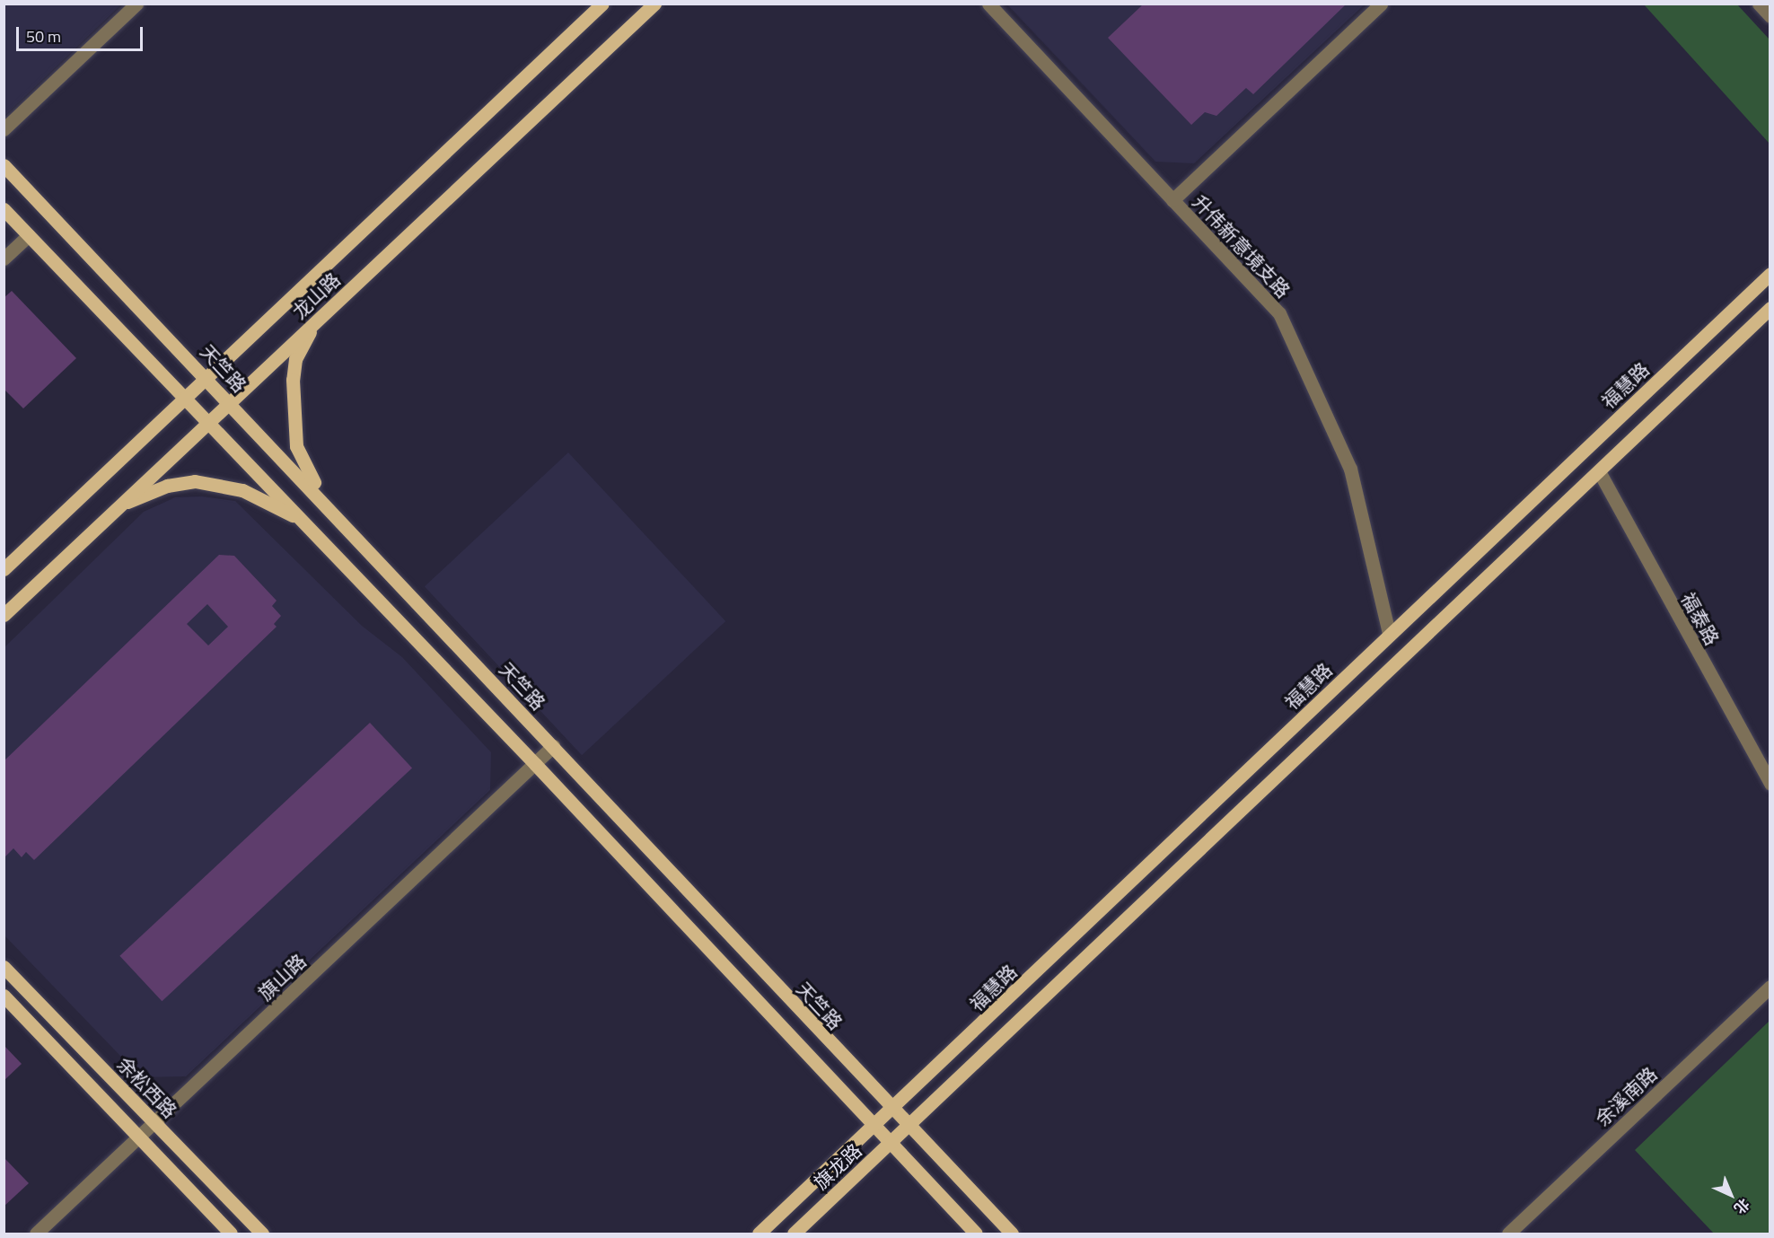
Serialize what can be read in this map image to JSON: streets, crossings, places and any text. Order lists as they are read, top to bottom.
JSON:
{
  "streets": {
    "main road": [
      "龙山路",
      "天竺路",
      "福慧路",
      "余松西路",
      "旗龙路"
    ],
    "street": [
      "升伟新意境支路",
      "福泰路",
      "旗山路",
      "余溪南路"
    ]
  },
  "crossings": [
    ["升伟新意境支路", "福慧路"],
    ["龙山路", "天竺路"],
    ["天竺路", "福慧路"],
    ["天竺路", "旗山路"],
    ["天竺路", "旗龙路"],
    ["旗山路", "余松西路"]
  ],
  "scale_bar": "50 m",
  "north": "bottom right"
}
